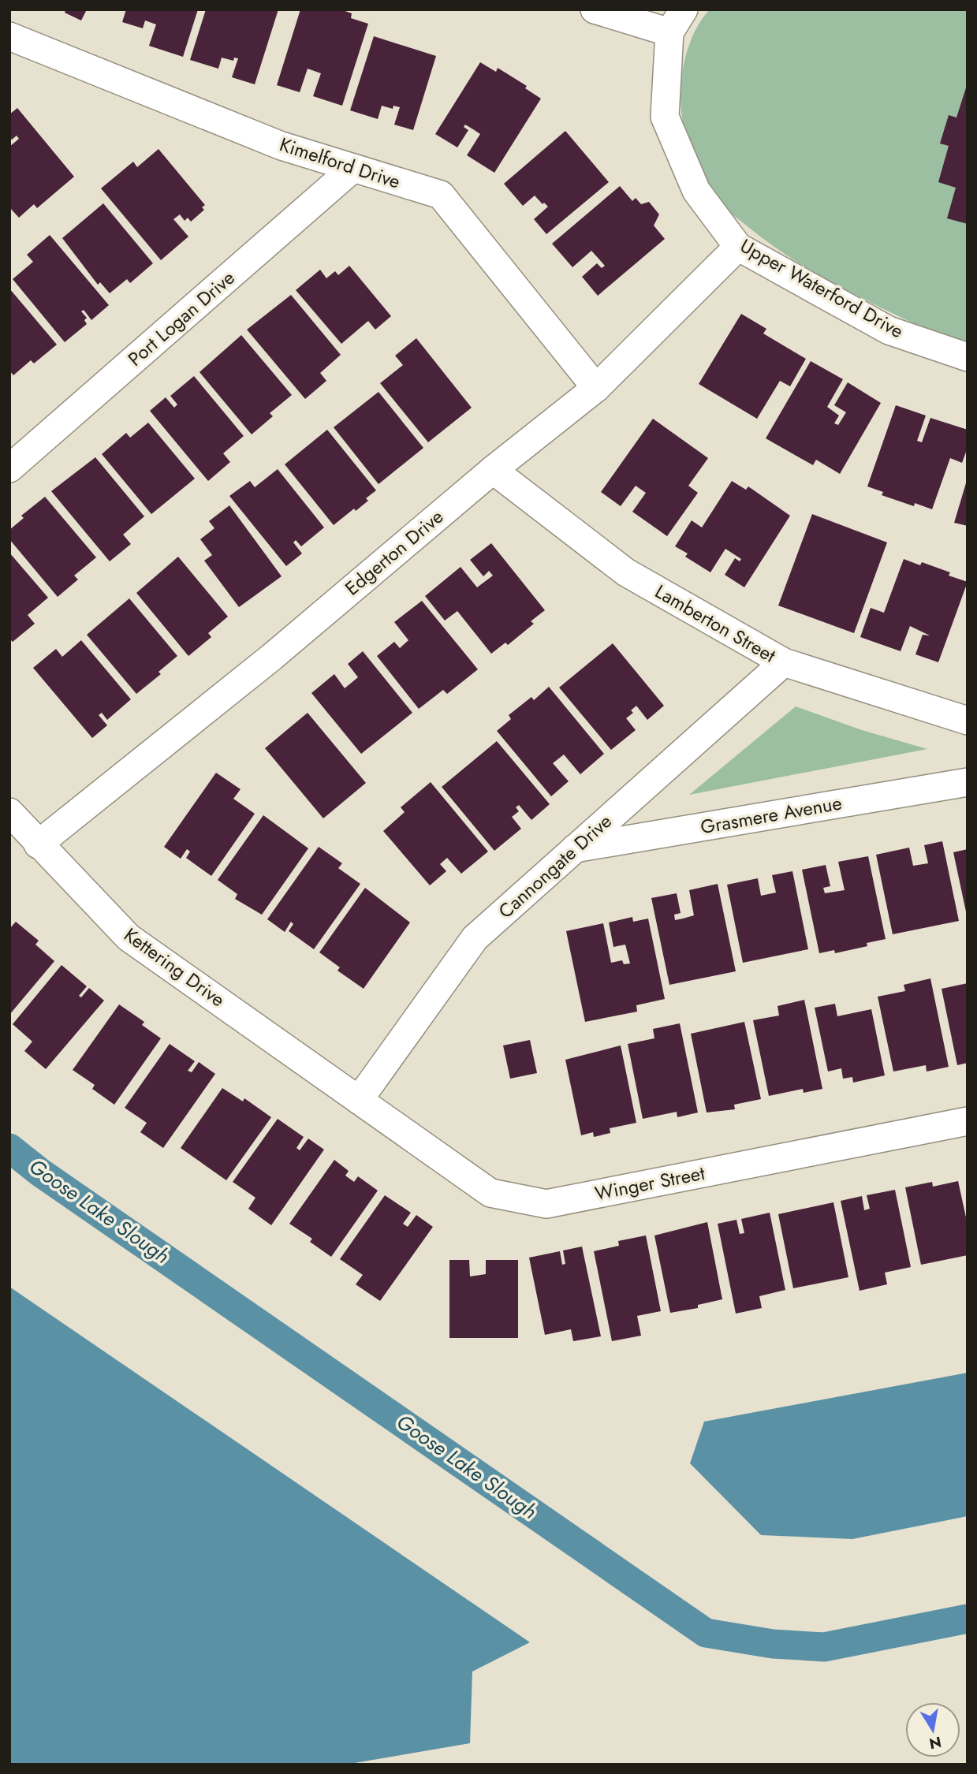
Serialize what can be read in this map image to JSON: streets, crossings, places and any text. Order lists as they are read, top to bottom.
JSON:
{
  "streets": {
    "street": [
      "Kimelford Drive",
      "Upper Waterford Drive",
      "Port Logan Drive",
      "Edgerton Drive",
      "Lamberton Street",
      "Grasmere Avenue",
      "Cannongate Drive",
      "Kettering Drive",
      "Winger Street"
    ]
  },
  "crossings": [
    ["Kimelford Drive", "Port Logan Drive"],
    ["Kimelford Drive", "Edgerton Drive"],
    ["Upper Waterford Drive", "Edgerton Drive"],
    ["Edgerton Drive", "Lamberton Street"],
    ["Edgerton Drive", "Kettering Drive"],
    ["Lamberton Street", "Cannongate Drive"],
    ["Grasmere Avenue", "Cannongate Drive"],
    ["Cannongate Drive", "Kettering Drive"],
    ["Cannongate Drive", "Winger Street"],
    ["Kettering Drive", "Winger Street"]
  ],
  "water": ["Goose Lake Slough"],
  "north": "bottom"
}
